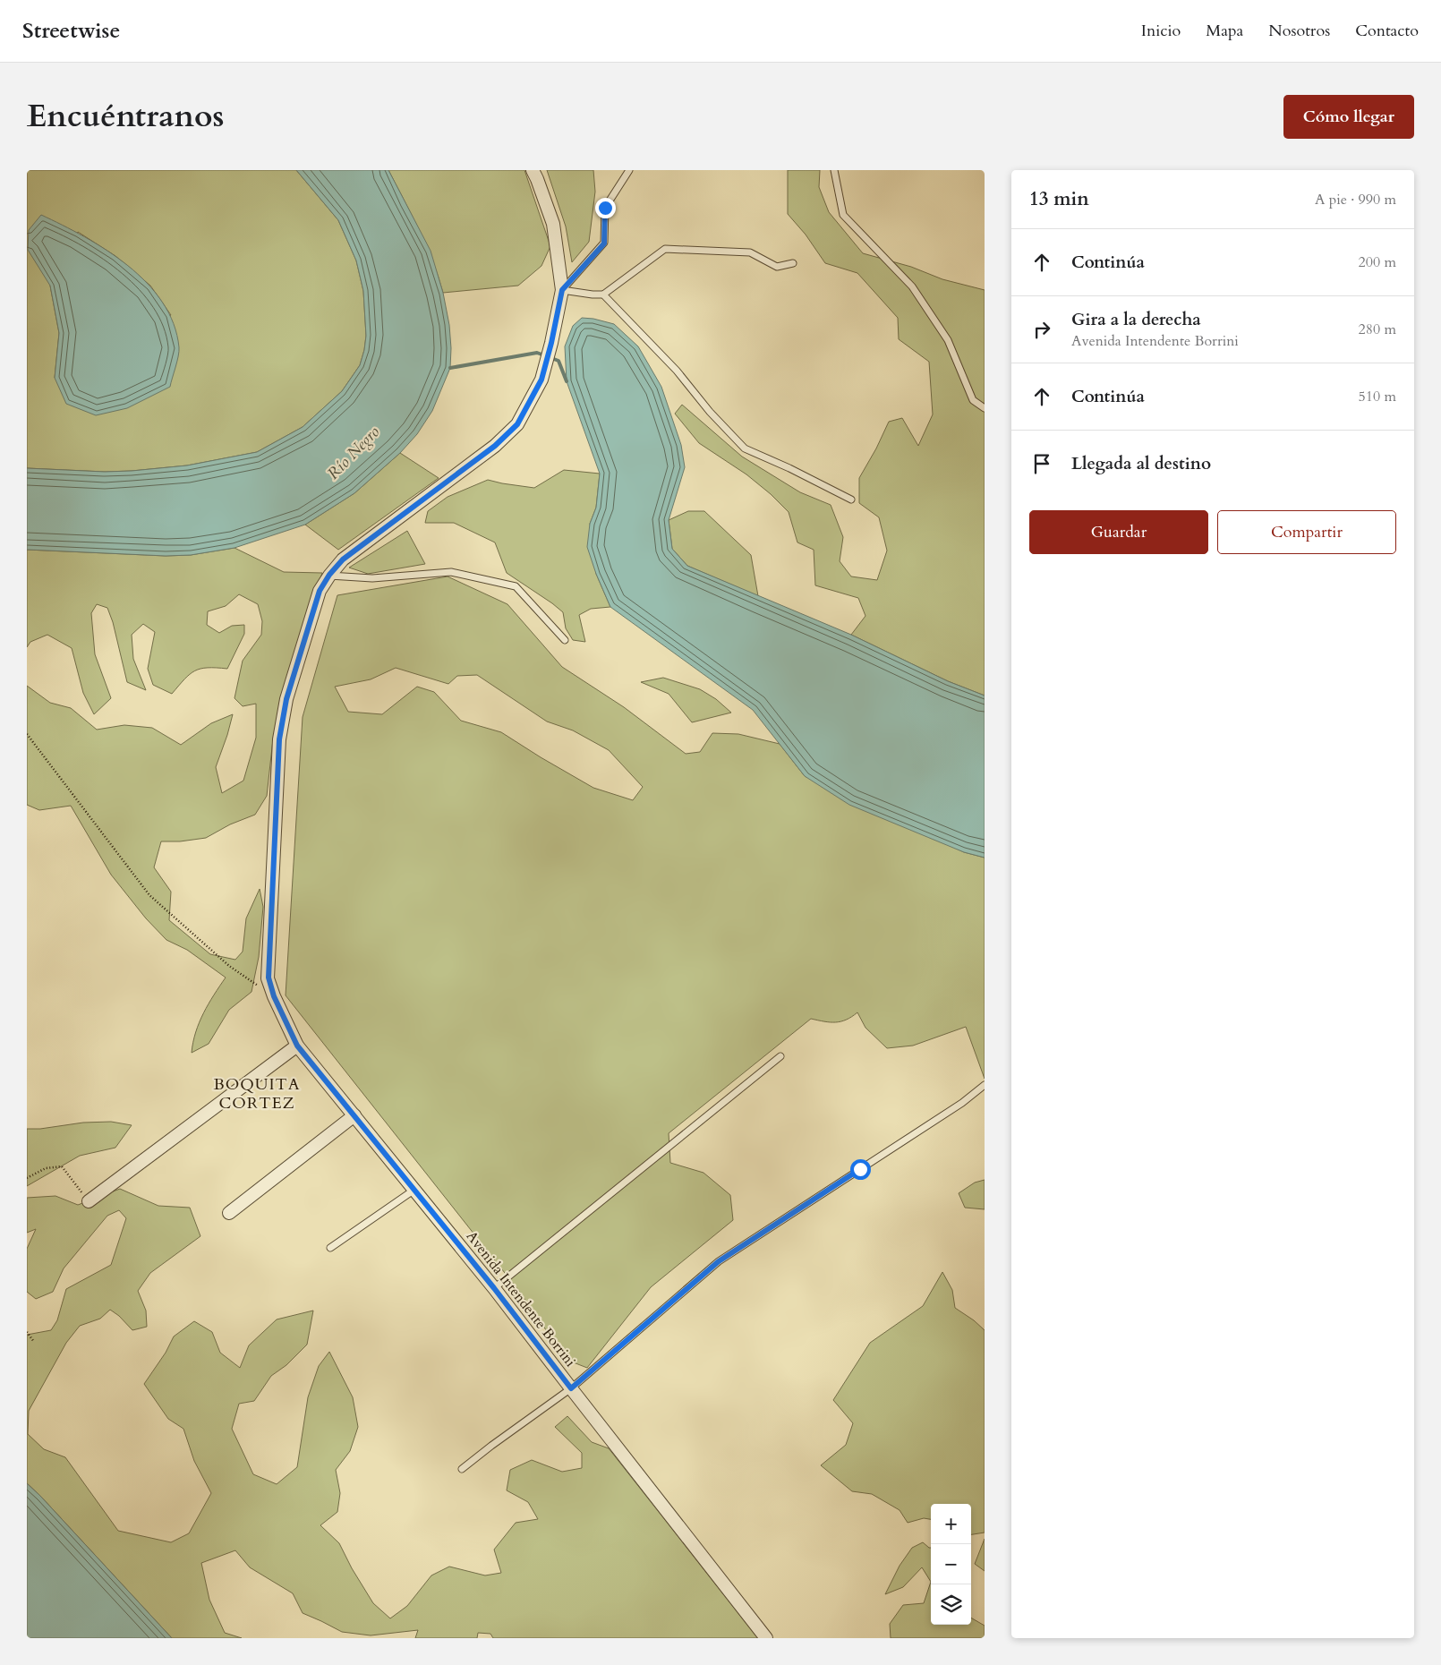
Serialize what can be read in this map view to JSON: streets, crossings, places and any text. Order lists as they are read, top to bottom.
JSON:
{
  "streets": {
    "street": ["Avenida Intendente Borrini"]
  },
  "districts": ["BOQUITA CORTEZ"],
  "water": ["Río Negro"],
  "page": {
    "header": "Streetwise",
    "nav": [
      "Inicio",
      "Mapa",
      "Nosotros",
      "Contacto"
    ],
    "title": "Encuéntranos",
    "buttons": [
      "Cómo llegar",
      ["Guardar", "Compartir"]
    ],
    "heading": ["13 min", "A pie · 990 m"],
    "list": [
      ["Continúa", "200 m"],
      ["Gira a la derecha", "Avenida Intendente Borrini", "280 m"],
      ["Continúa", "510 m"],
      "Llegada al destino"
    ],
    "map_buttons": ["+", "−"]
  }
}
